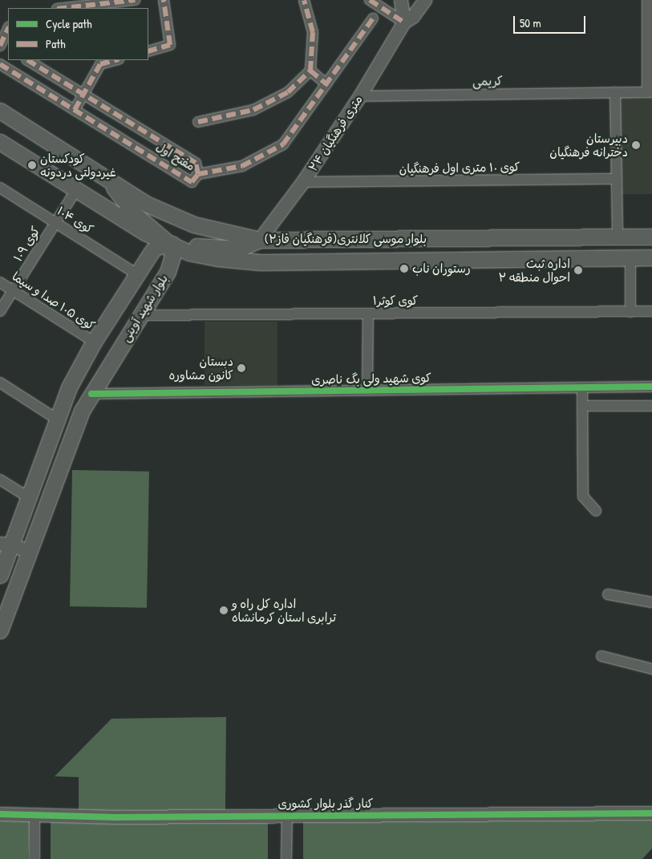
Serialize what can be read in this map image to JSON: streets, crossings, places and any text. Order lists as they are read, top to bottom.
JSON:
{
  "streets": {
    "main road": ["بلوار موسی کلانتری(فرهنگیان فاز۲)", "بلوار شهید آوینی"],
    "street": [
      "کریمی",
      "۲۴ متری فرهنگیان",
      "مفتح اول",
      "کوی ۱۰ متری اول فرهنگیان",
      "کوی ۱۰۴",
      "کوی ۱۰۹",
      "کوی ۱۰۵ صدا و سیما",
      "کوی کوثر۱",
      "کوی شهید ولی بگ ناصری",
      "کنار گذر بلوار کشوری"
    ]
  },
  "crossings": [
    ["کریمی", "۲۴ متری فرهنگیان"],
    ["۲۴ متری فرهنگیان", "کوی ۱۰ متری اول فرهنگیان"],
    ["۲۴ متری فرهنگیان", "بلوار موسی کلانتری(فرهنگیان فاز۲)"],
    ["کوی ۱۰۴", "کوی ۱۰۹"],
    ["کوی ۱۰۴", "بلوار شهید آوینی"],
    ["بلوار موسی کلانتری(فرهنگیان فاز۲)", "کوی ۱۰۹"],
    ["بلوار موسی کلانتری(فرهنگیان فاز۲)", "بلوار شهید آوینی"],
    ["کوی ۱۰۹", "کوی ۱۰۵ صدا و سیما"],
    ["کوی ۱۰۵ صدا و سیما", "بلوار شهید آوینی"],
    ["کوی کوثر۱", "بلوار شهید آوینی"],
    ["بلوار شهید آوینی", "کوی شهید ولی بگ ناصری"]
  ],
  "places": [
    "دبیرستان دخترانه فرهنگیان",
    "کودکستان غیردولتی دردونه",
    "رستوران ناب",
    "اداره ثبت احوال منطقه ۲",
    "دبستان کانون مشاوره",
    "اداره کل راه و ترابری استان کرمانشاه"
  ],
  "legend": ["Cycle path", "Path"],
  "scale_bar": "50 m"
}
